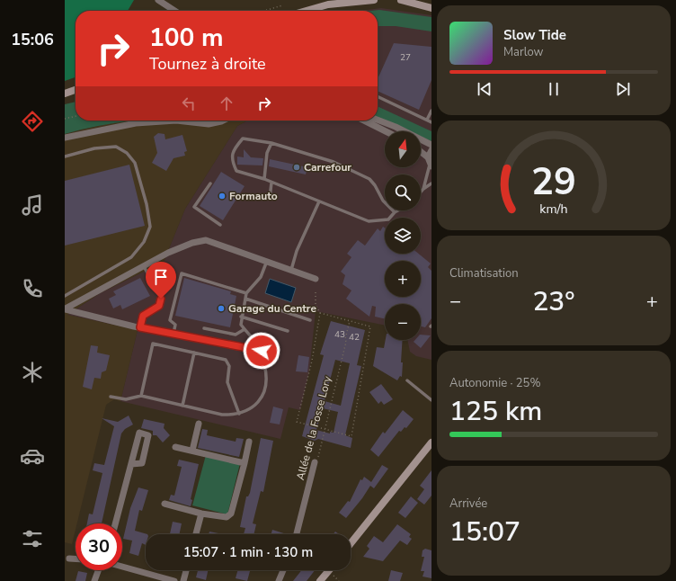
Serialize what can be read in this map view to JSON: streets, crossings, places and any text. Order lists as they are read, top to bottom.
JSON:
{
  "streets": {
    "street": ["Allée de la Fosse Lory"]
  },
  "places": ["Carrefour", "Formauto", "Garage du Centre"],
  "house_numbers": ["27", "43", "42"],
  "north": "top",
  "page": {
    "tabs": "15:06",
    "turn": ["100 m", "Tournez à droite"],
    "song": ["Slow Tide", "Marlow"],
    "map_buttons": ["+", "−"],
    "tile": [
      "Climatisation",
      ["Autonomie · 25%", "125 km"],
      ["Arrivée", "15:07"]
    ],
    "heat": ["−", "23°", "+"],
    "limit": "30",
    "trip": "15:07 · 1 min · 130 m",
    "gauge": ["29", "km/h"]
  }
}
